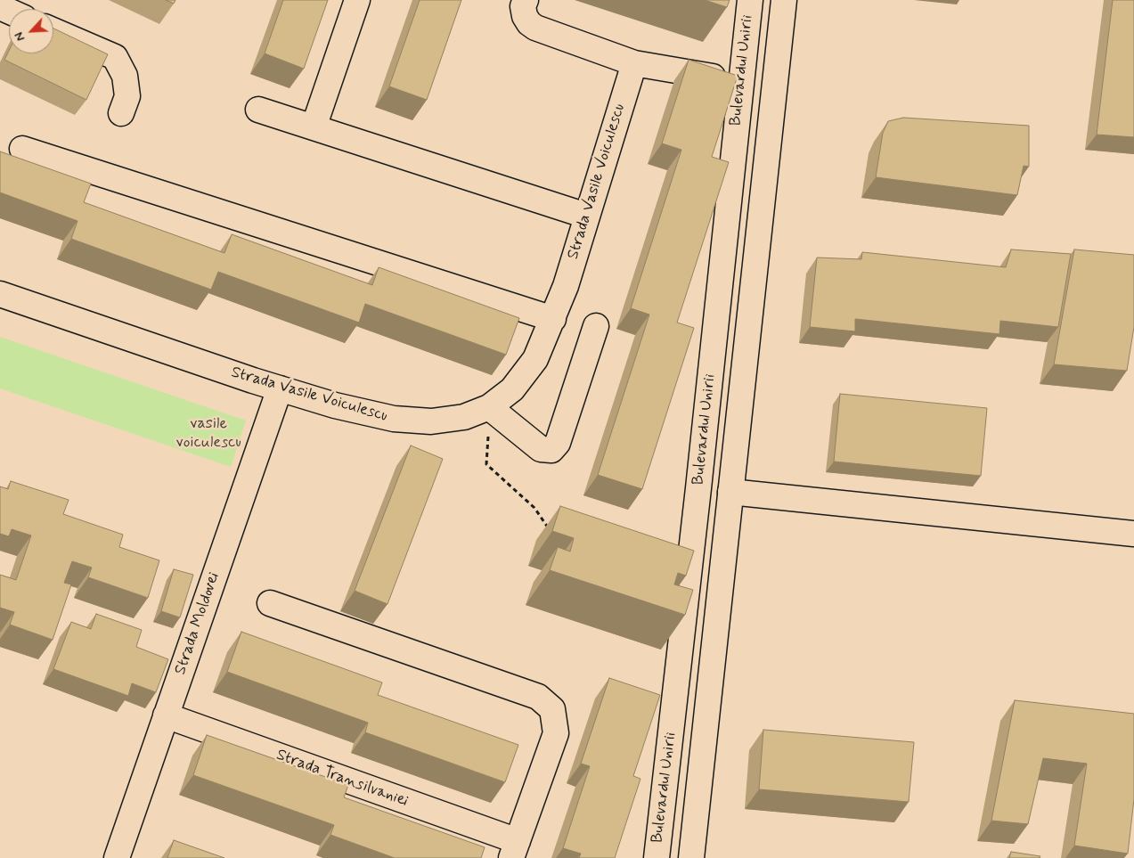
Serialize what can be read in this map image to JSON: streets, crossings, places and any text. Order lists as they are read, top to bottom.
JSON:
{
  "streets": {
    "street": [
      "Bulevardul Unirii",
      "Strada Vasile Voiculescu",
      "Strada Moldovei",
      "Strada Transilvaniei"
    ]
  },
  "crossings": [
    ["Strada Vasile Voiculescu", "Strada Moldovei"],
    ["Strada Moldovei", "Strada Transilvaniei"]
  ],
  "parks": ["vasile voiculescu"],
  "north": "bottom left"
}
